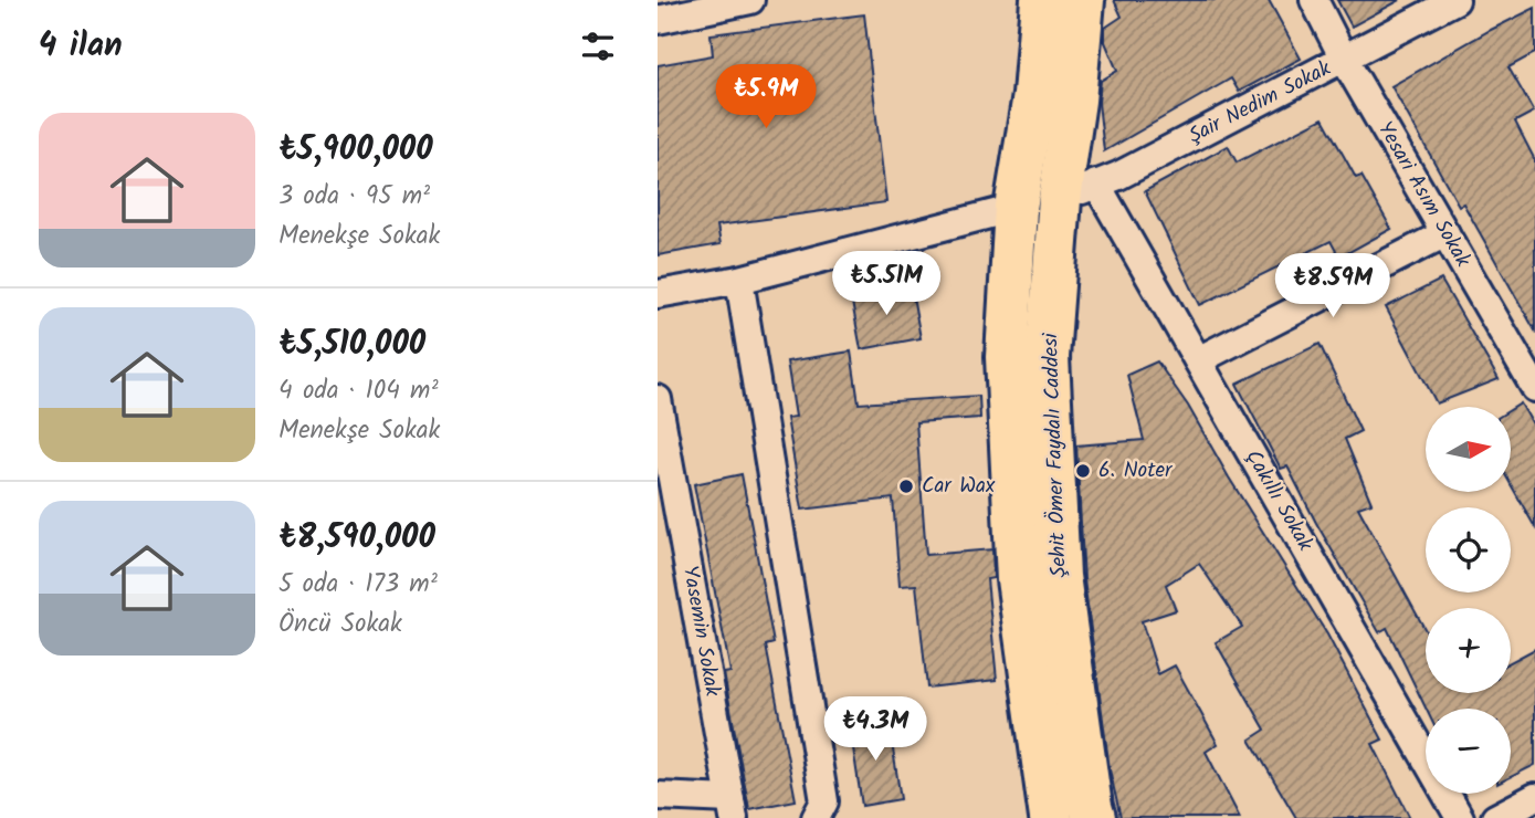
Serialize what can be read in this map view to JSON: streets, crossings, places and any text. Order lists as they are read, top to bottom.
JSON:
{
  "streets": {
    "main road": ["Şehit Ömer Faydalı Caddesi"],
    "street": [
      "Şair Nedim Sokak",
      "Yesari Asım Sokak",
      "Çakıllı Sokak",
      "Yasemin Sokak"
    ]
  },
  "crossings": [
    ["Şair Nedim Sokak", "Yesari Asım Sokak"],
    ["Şair Nedim Sokak", "Şehit Ömer Faydalı Caddesi"],
    ["Şair Nedim Sokak", "Çakıllı Sokak"],
    ["Şehit Ömer Faydalı Caddesi", "Çakıllı Sokak"]
  ],
  "places": ["6. Noter", "Car Wax"],
  "north": "right",
  "page": {
    "heading": "4 ilan",
    "price": [
      "₺5.9M",
      "₺5.51M",
      "₺8.59M",
      "₺4.3M"
    ],
    "list": [
      {
        "name": "₺5,900,000",
        "note": "3 oda · 95 m² · Menekşe Sokak"
      },
      {
        "name": "₺5,510,000",
        "note": "4 oda · 104 m² · Menekşe Sokak"
      },
      {
        "name": "₺8,590,000",
        "note": "5 oda · 173 m² · Öncü Sokak"
      }
    ],
    "map_buttons": ["+", "−"]
  }
}
